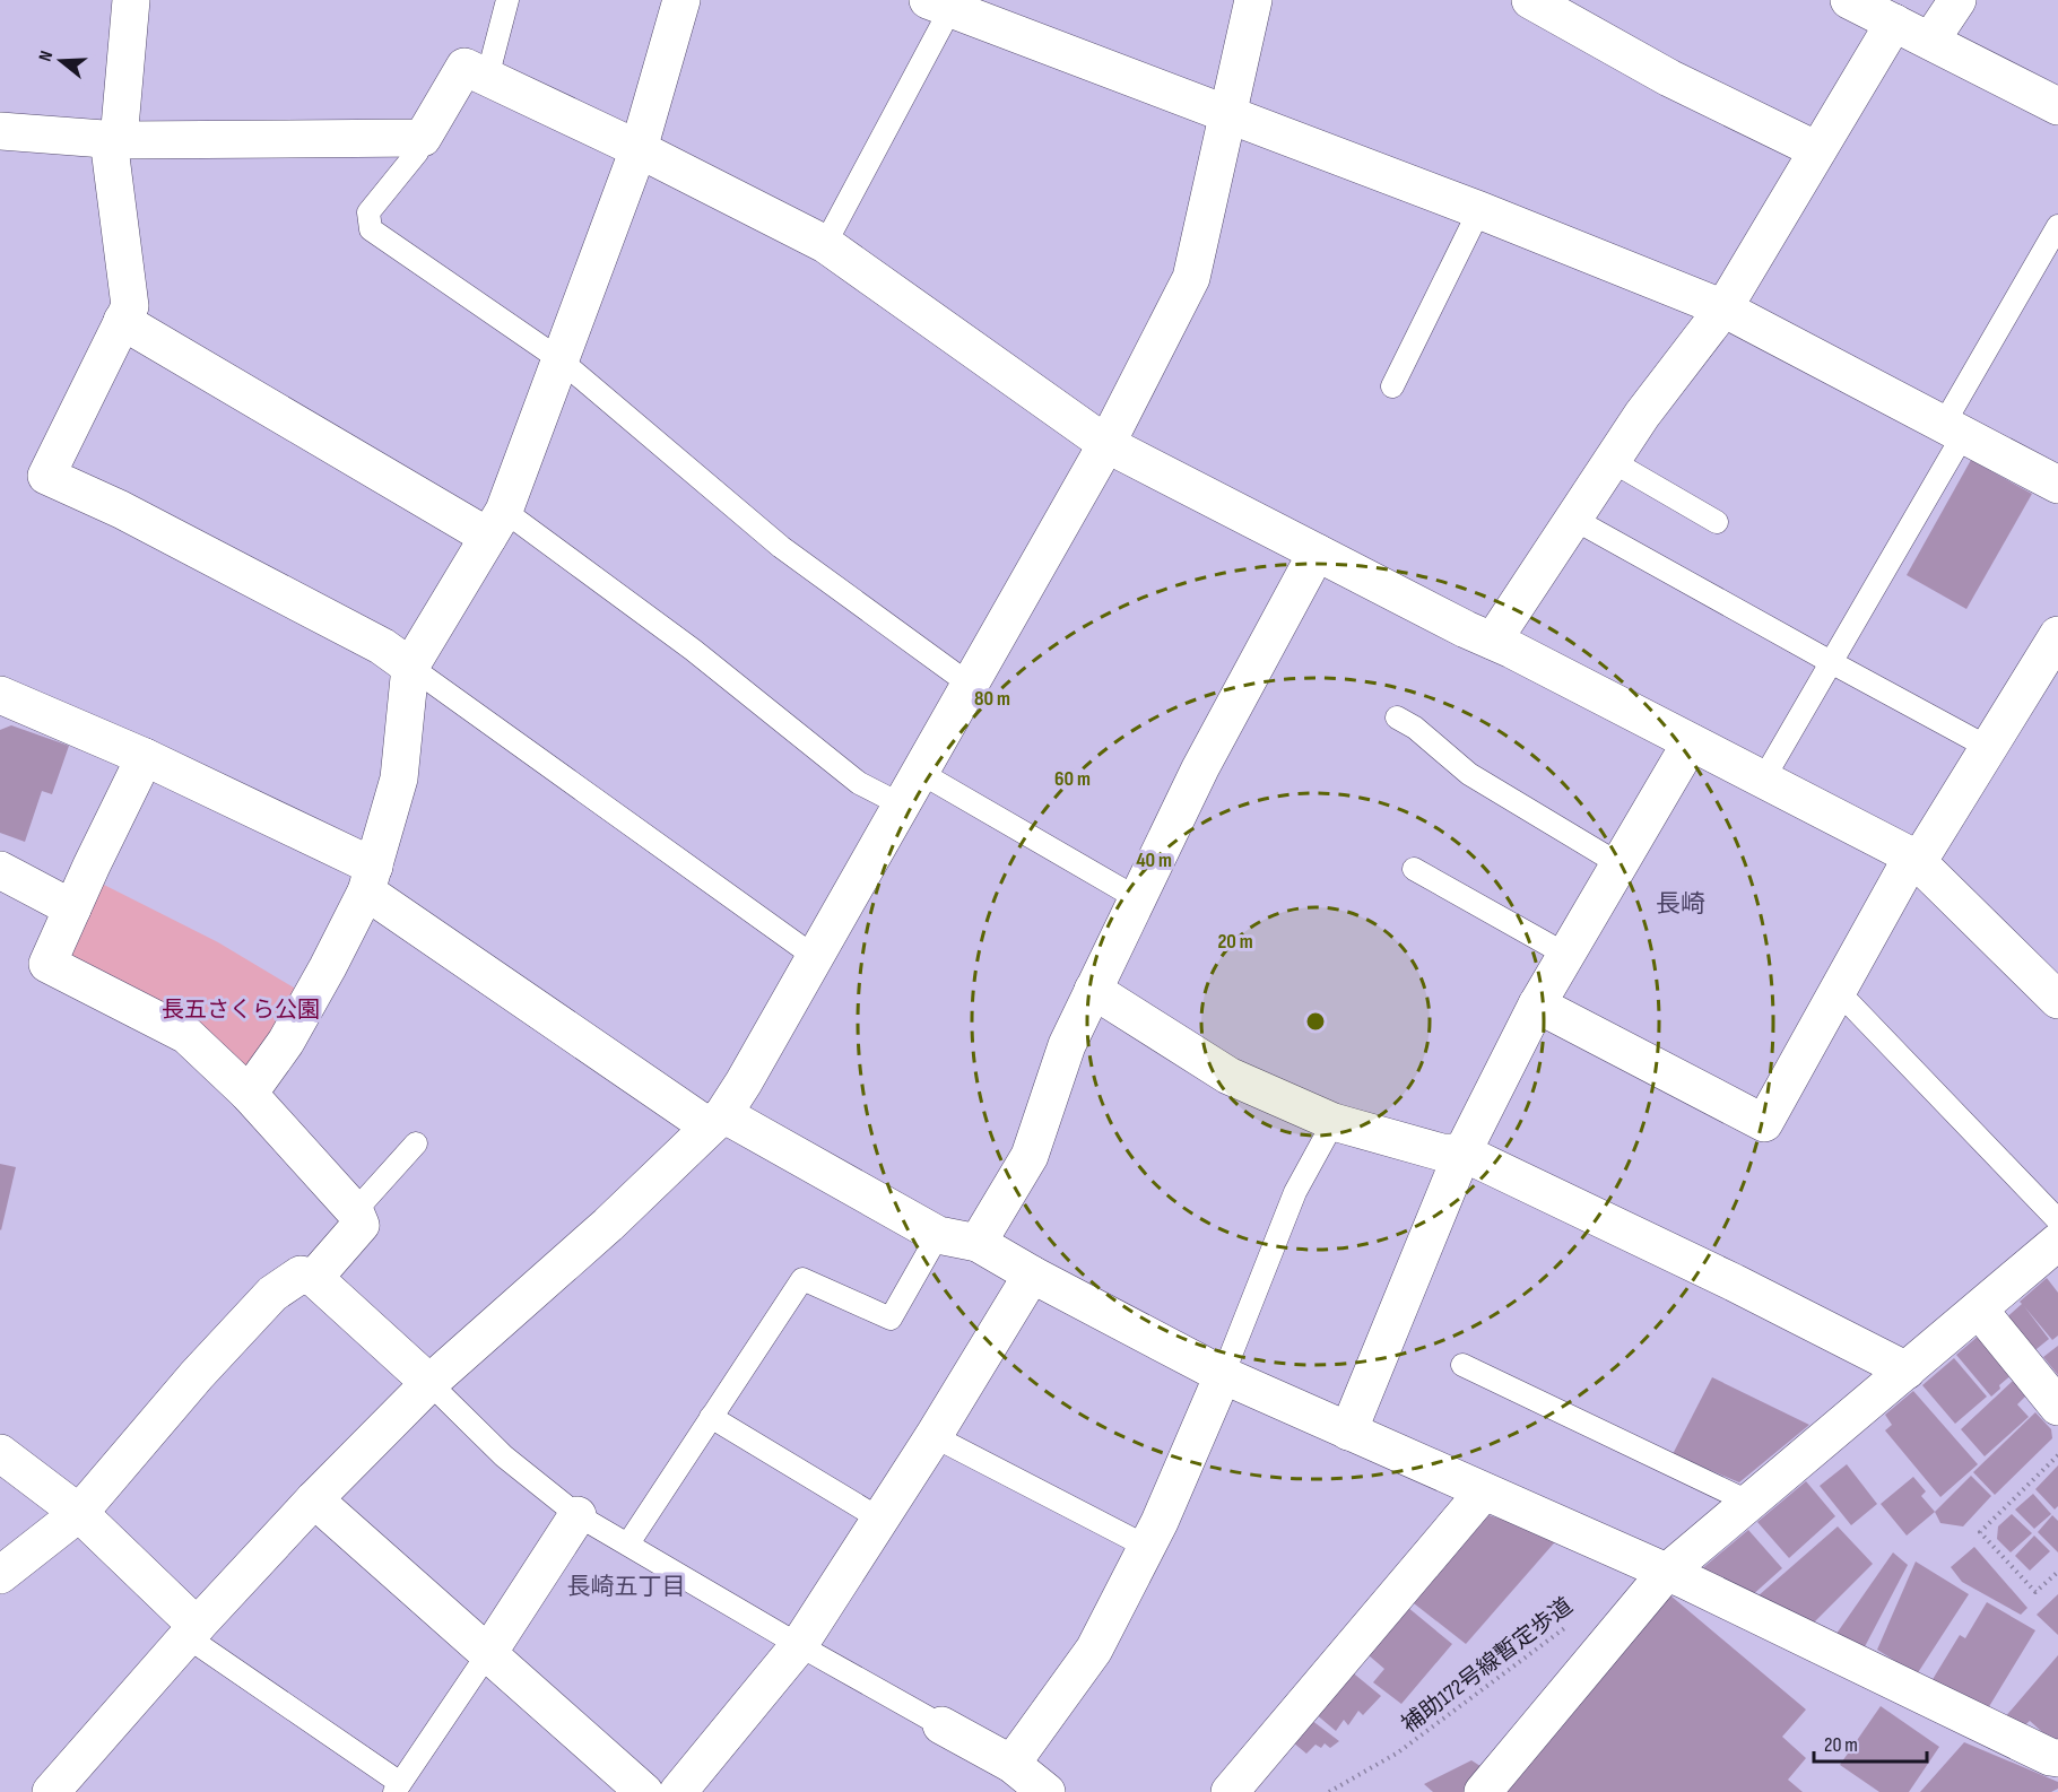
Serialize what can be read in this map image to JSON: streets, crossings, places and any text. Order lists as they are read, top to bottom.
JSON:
{
  "streets": {
    "path": ["補助172号線暫定歩道"]
  },
  "districts": ["長崎", "長崎五丁目"],
  "parks": ["長五さくら公園"],
  "scale_bar": "20 m",
  "north": "left",
  "rings": [
    "80 m",
    "60 m",
    "40 m",
    "20 m"
  ]
}
